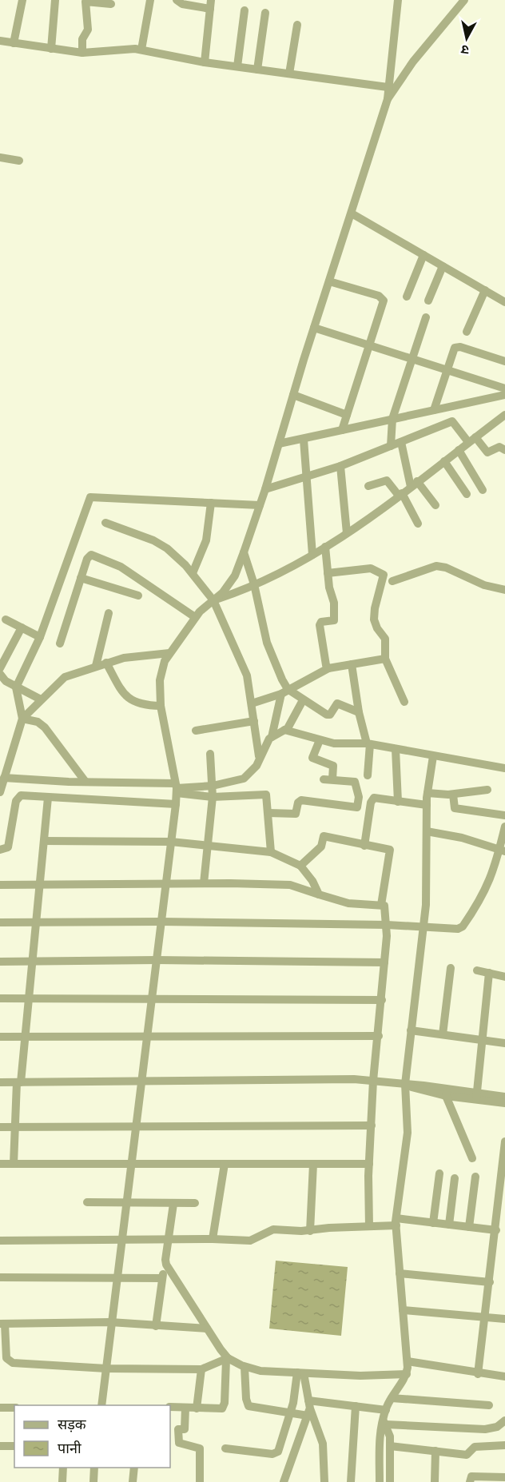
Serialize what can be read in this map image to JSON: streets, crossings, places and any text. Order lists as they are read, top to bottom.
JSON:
{
  "legend": ["सड़क", "पानी"],
  "north": "bottom"
}
